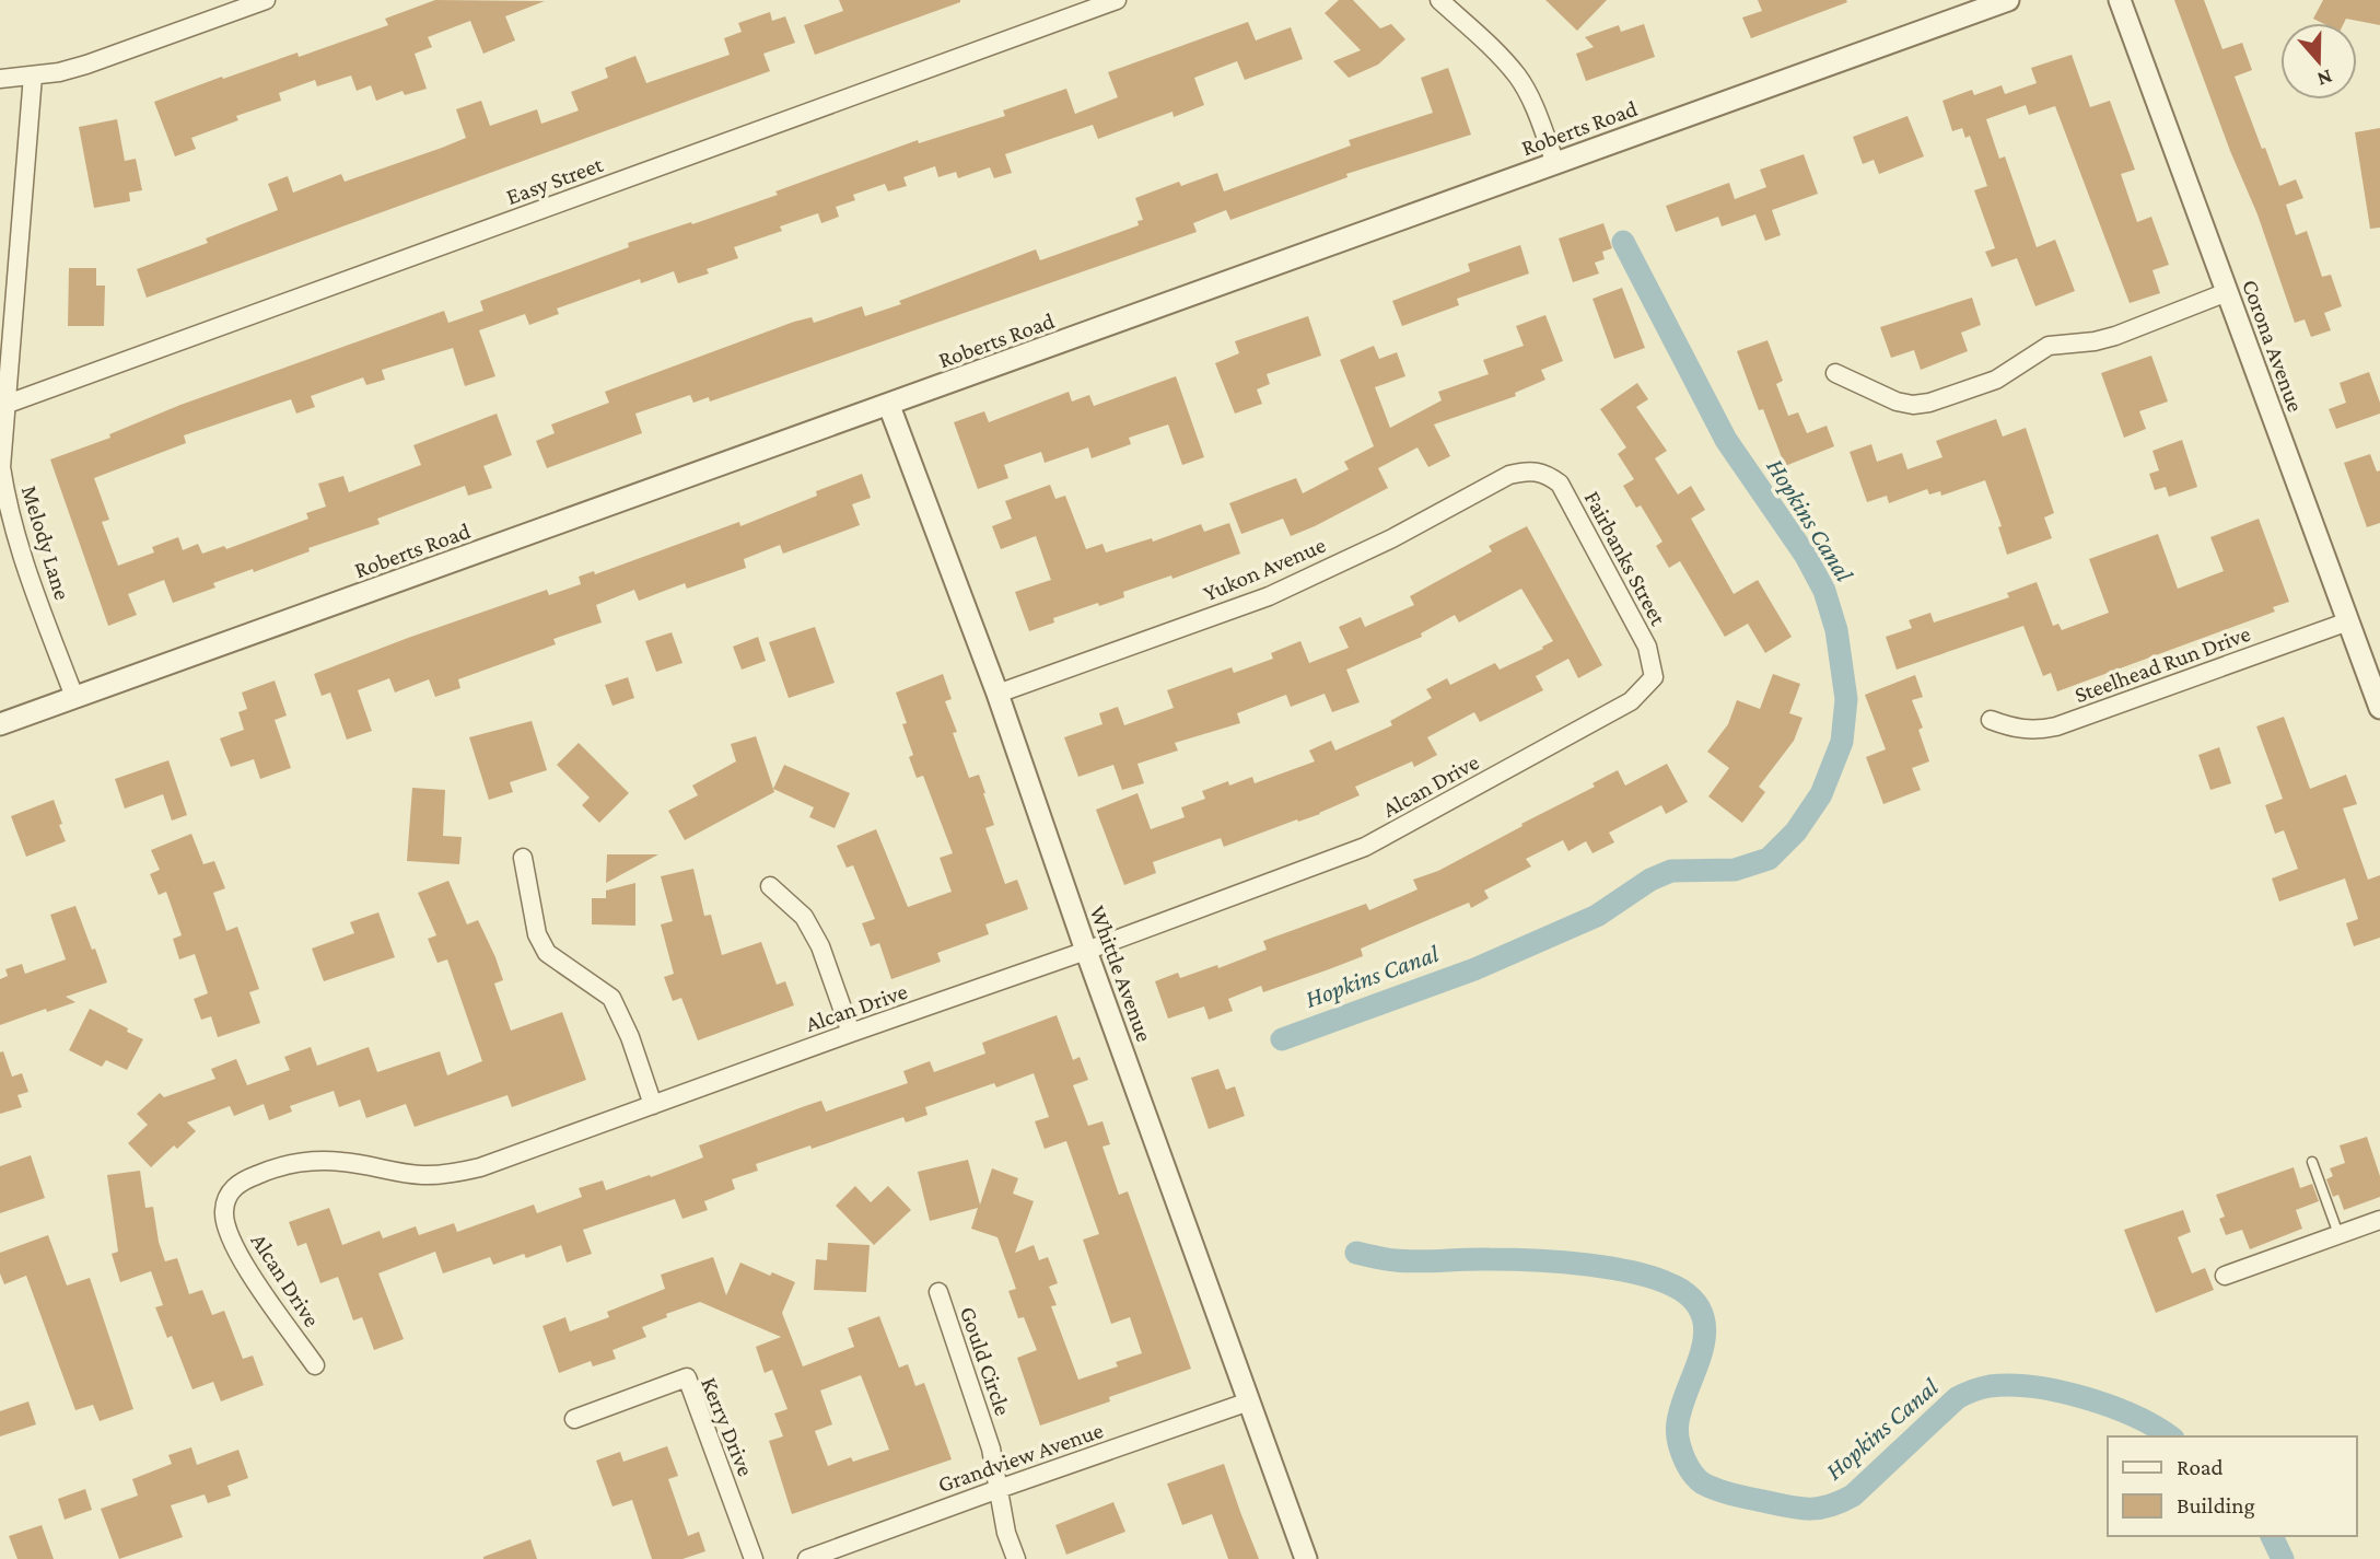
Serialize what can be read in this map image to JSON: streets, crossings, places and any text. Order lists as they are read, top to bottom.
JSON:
{
  "streets": {
    "street": [
      "Roberts Road",
      "Easy Street",
      "Corona Avenue",
      "Melody Lane",
      "Fairbanks Street",
      "Yukon Avenue",
      "Steelhead Run Drive",
      "Alcan Drive",
      "Whittle Avenue",
      "Gould Circle",
      "Kerry Drive",
      "Grandview Avenue"
    ]
  },
  "crossings": [
    ["Roberts Road", "Melody Lane"],
    ["Roberts Road", "Whittle Avenue"],
    ["Easy Street", "Melody Lane"],
    ["Corona Avenue", "Steelhead Run Drive"],
    ["Fairbanks Street", "Yukon Avenue"],
    ["Fairbanks Street", "Alcan Drive"],
    ["Yukon Avenue", "Whittle Avenue"],
    ["Alcan Drive", "Whittle Avenue"],
    ["Whittle Avenue", "Grandview Avenue"],
    ["Gould Circle", "Grandview Avenue"]
  ],
  "water": ["Hopkins Canal"],
  "legend": ["Road", "Building"],
  "north": "bottom"
}
